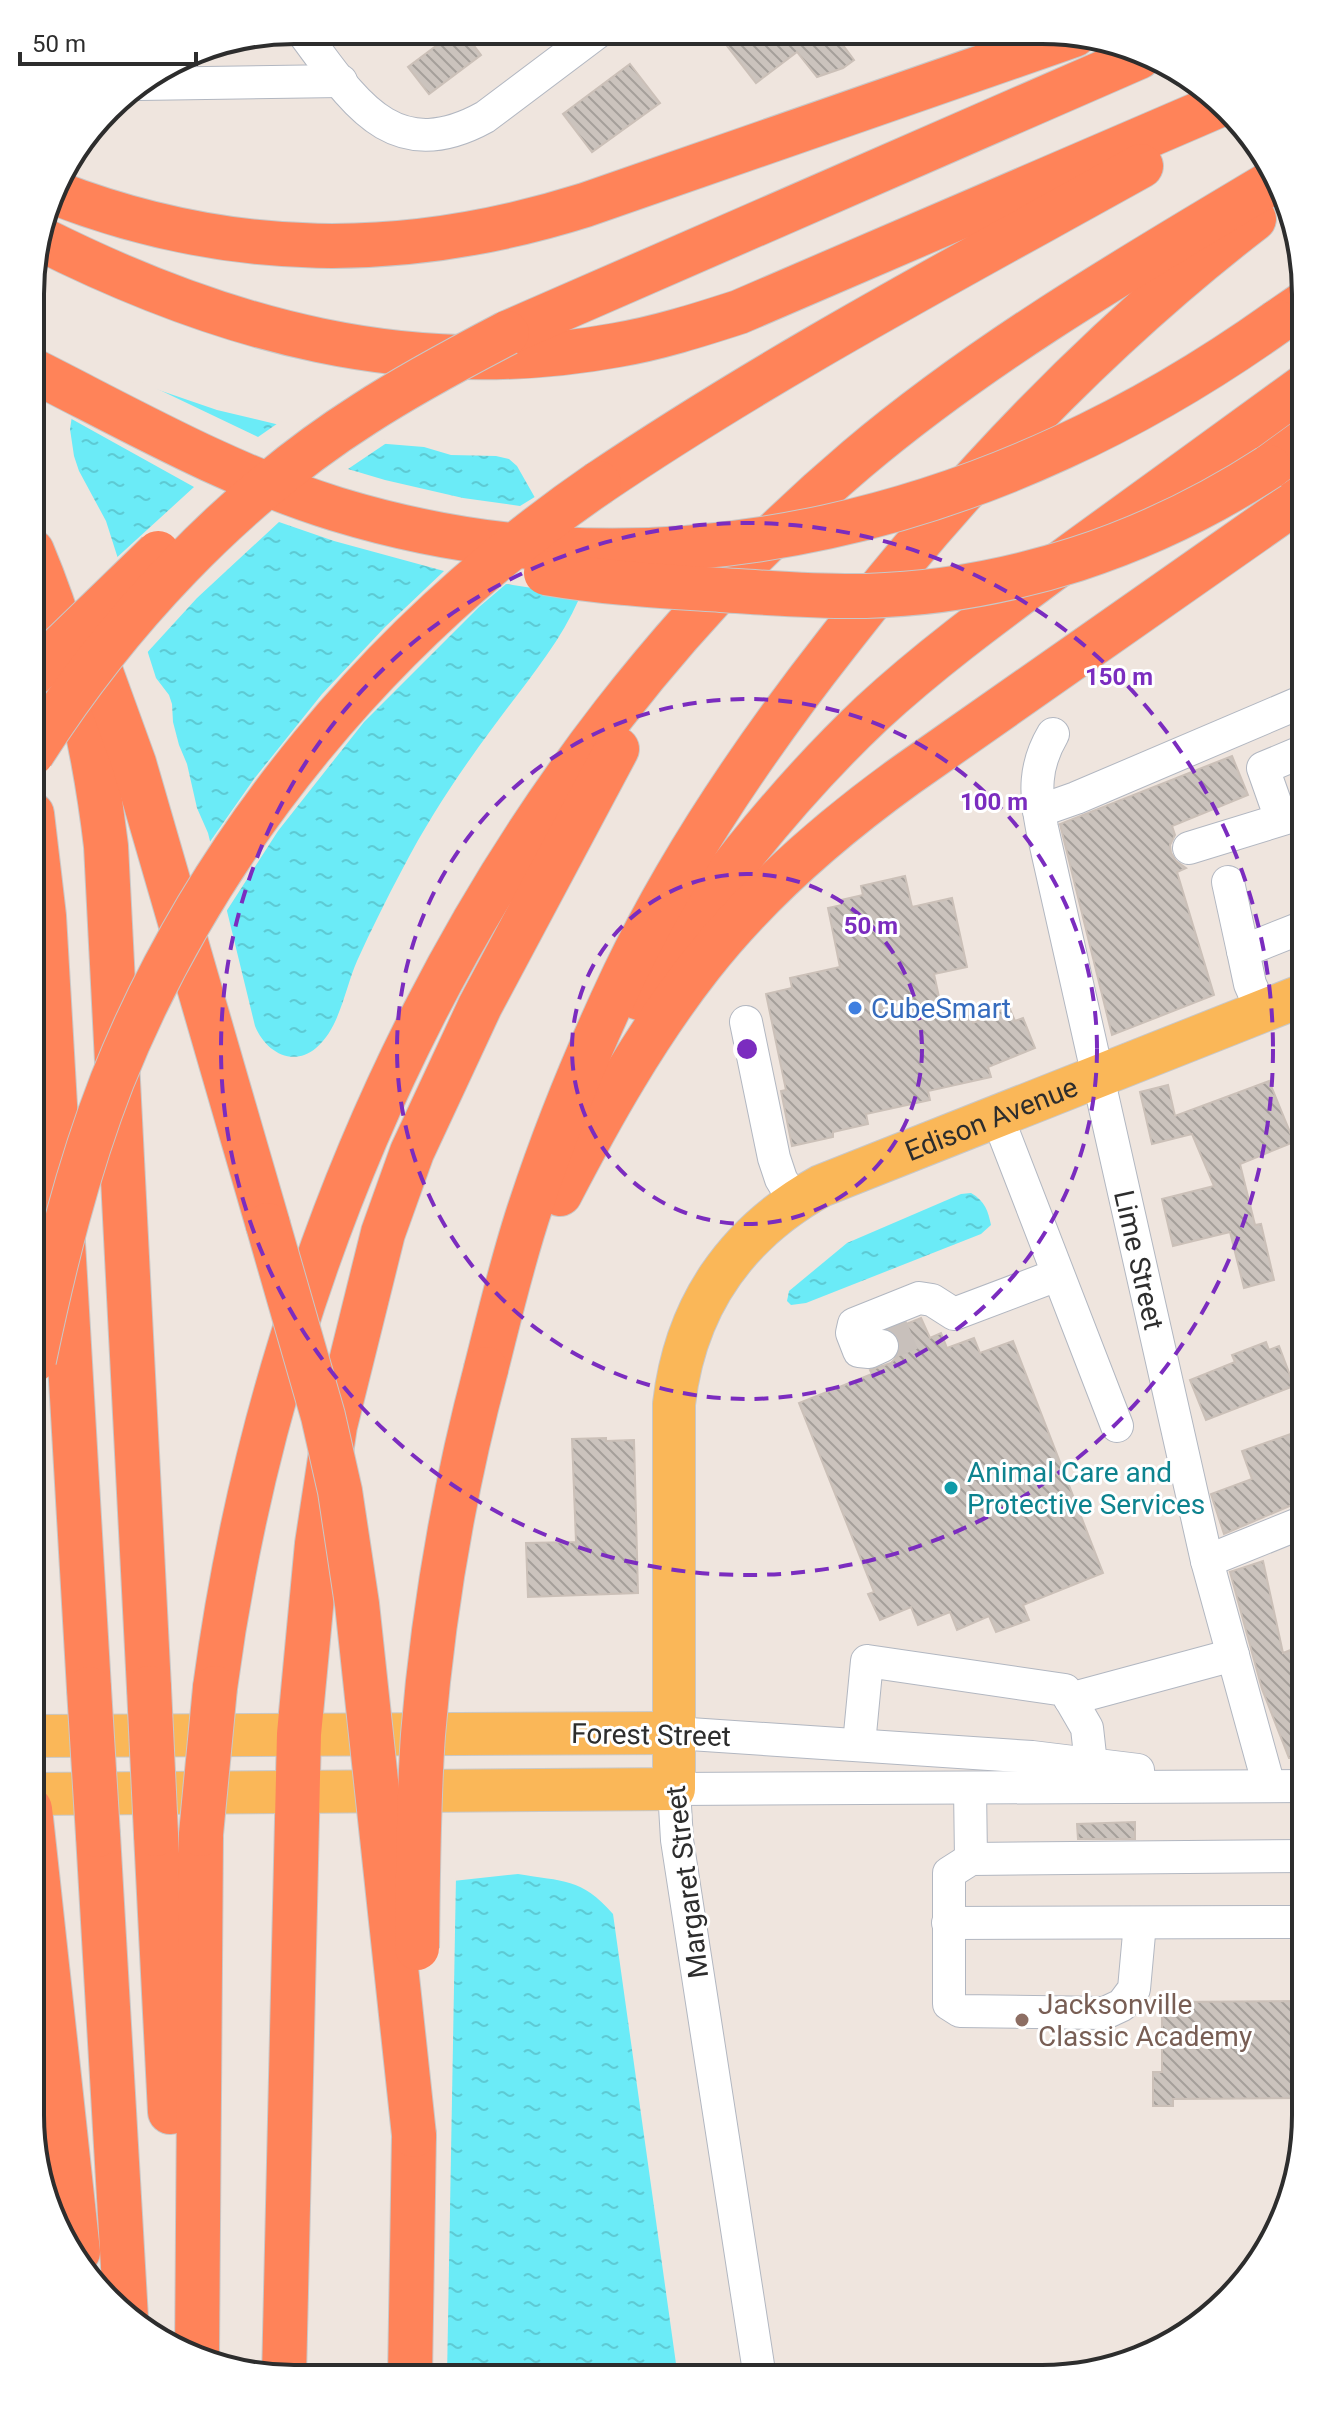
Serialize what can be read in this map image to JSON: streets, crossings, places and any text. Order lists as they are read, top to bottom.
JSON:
{
  "streets": {
    "main road": ["Edison Avenue", "Forest Street", "Margaret Street"],
    "street": ["Lime Street"]
  },
  "crossings": [
    ["Edison Avenue", "Lime Street"],
    ["Edison Avenue", "Margaret Street"],
    ["Lime Street", "Forest Street"],
    ["Forest Street", "Margaret Street"]
  ],
  "places": ["CubeSmart", "Animal Care and Protective Services", "Jacksonville Classic Academy"],
  "scale_bar": "50 m",
  "rings": ["150 m", "100 m", "50 m"]
}
